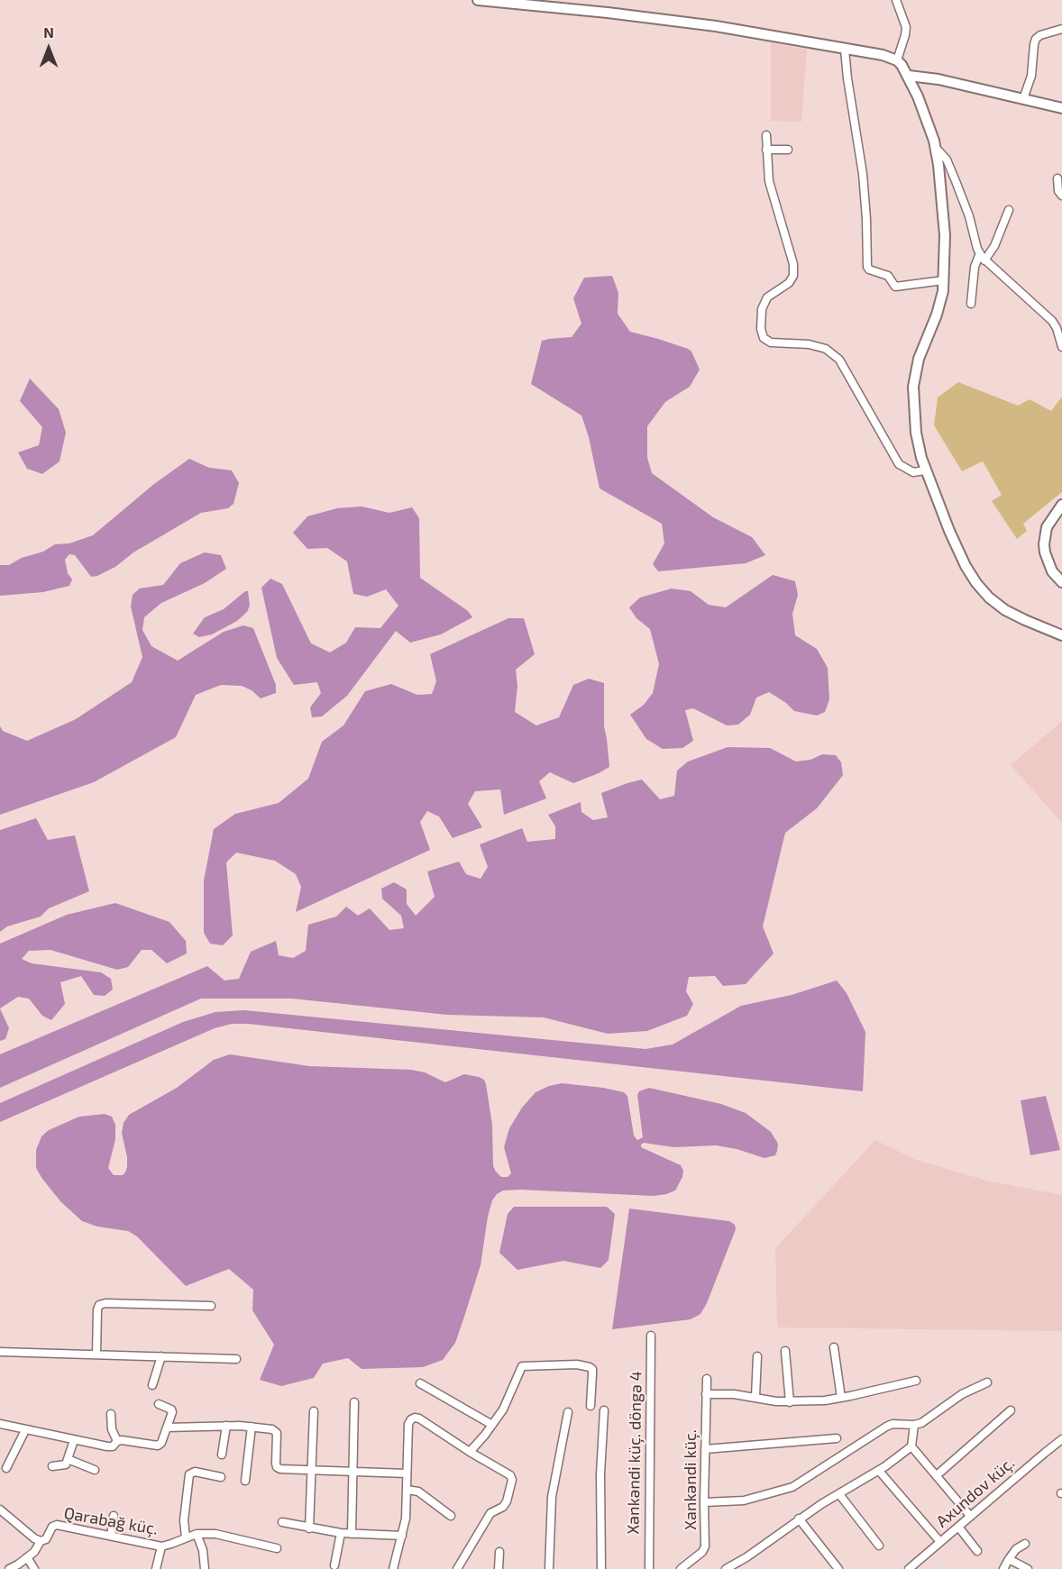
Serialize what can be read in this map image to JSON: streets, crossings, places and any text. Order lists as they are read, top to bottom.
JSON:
{
  "streets": {
    "street": [
      "Xankəndi küç. döngə 4",
      "Xankəndi küç.",
      "Axundov küç.",
      "Qarabağ küç."
    ]
  },
  "north": "top"
}
